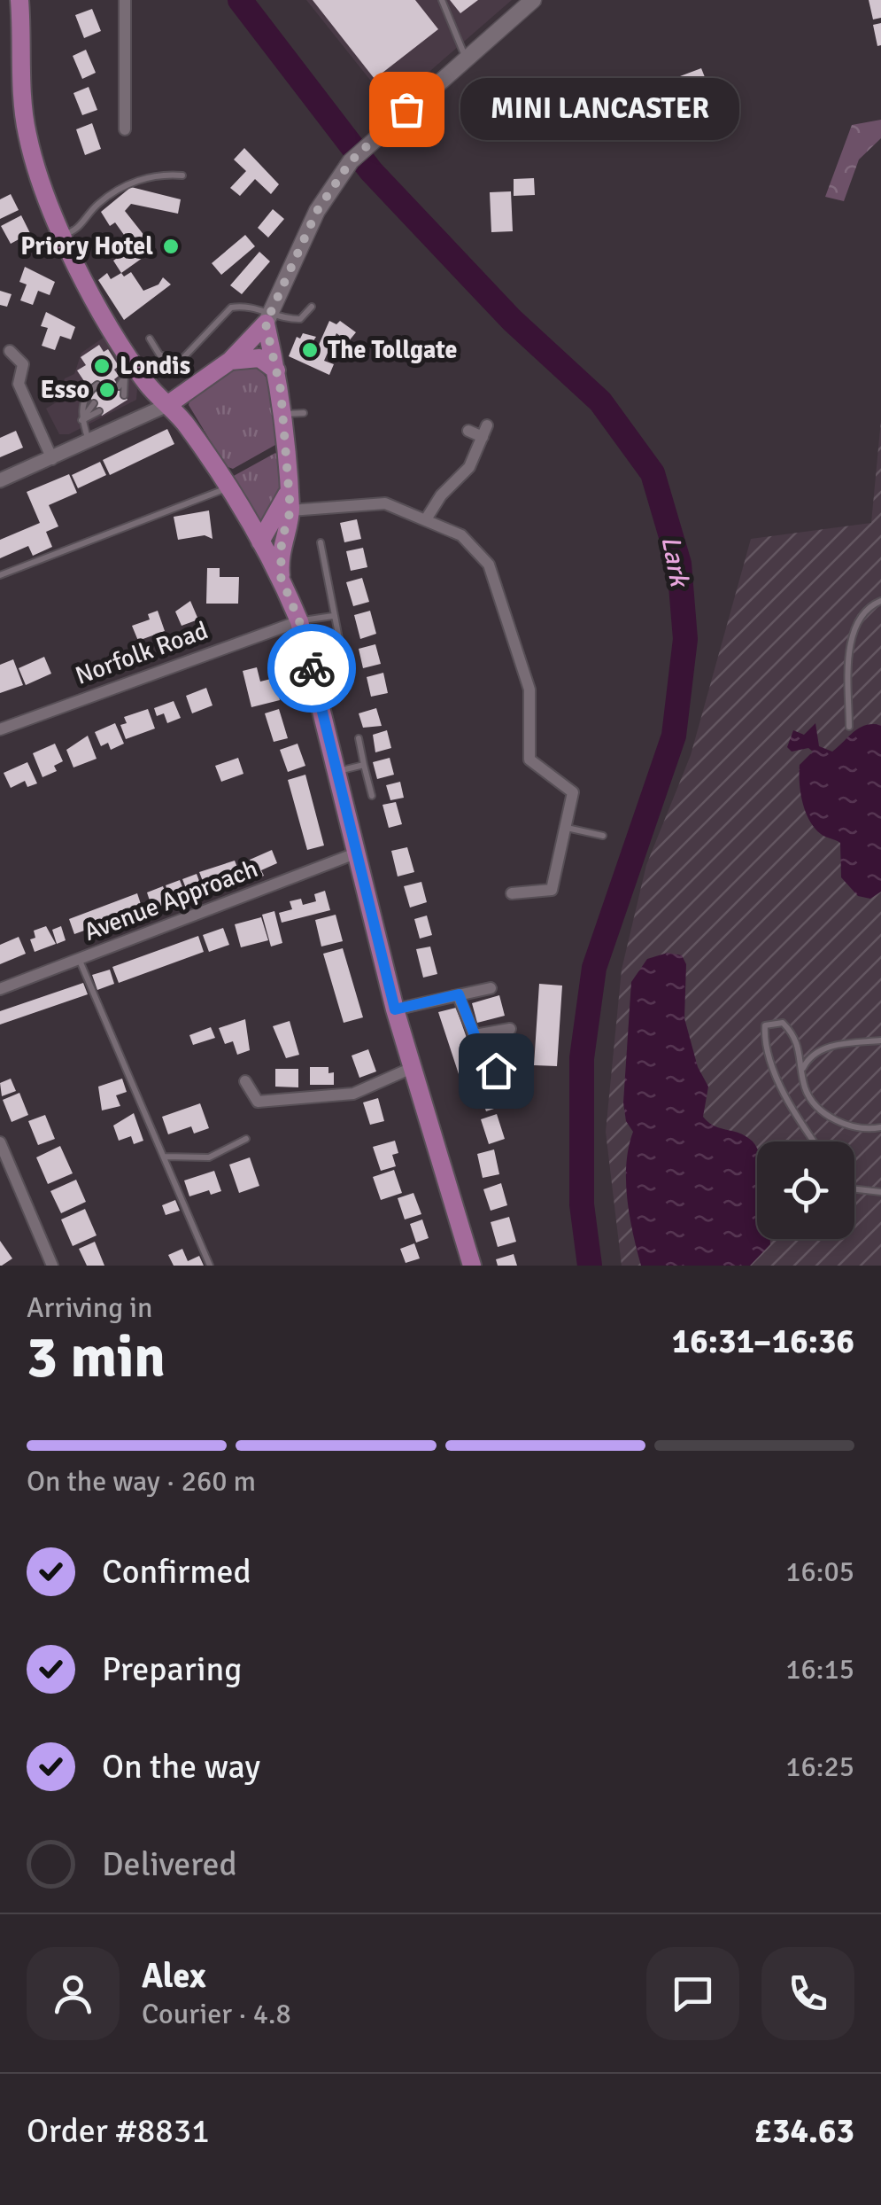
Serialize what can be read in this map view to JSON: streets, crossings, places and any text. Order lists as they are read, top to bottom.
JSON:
{
  "streets": {
    "street": ["Norfolk Road", "Avenue Approach"]
  },
  "water": ["Lark"],
  "places": [
    "MINI LANCASTER",
    "Priory Hotel",
    "The Tollgate",
    "Londis",
    "Esso"
  ],
  "page": {
    "bubble": "MINI LANCASTER",
    "heading": ["3 min", "Arriving in", "16:31–16:36"],
    "panel": [
      "Alex",
      "Courier · 4.8",
      "Order #8831",
      "£34.63"
    ],
    "bar": "On the way · 260 m",
    "list": [
      ["Confirmed", "16:05"],
      ["Preparing", "16:15"],
      ["On the way", "16:25"],
      "Delivered"
    ]
  }
}
